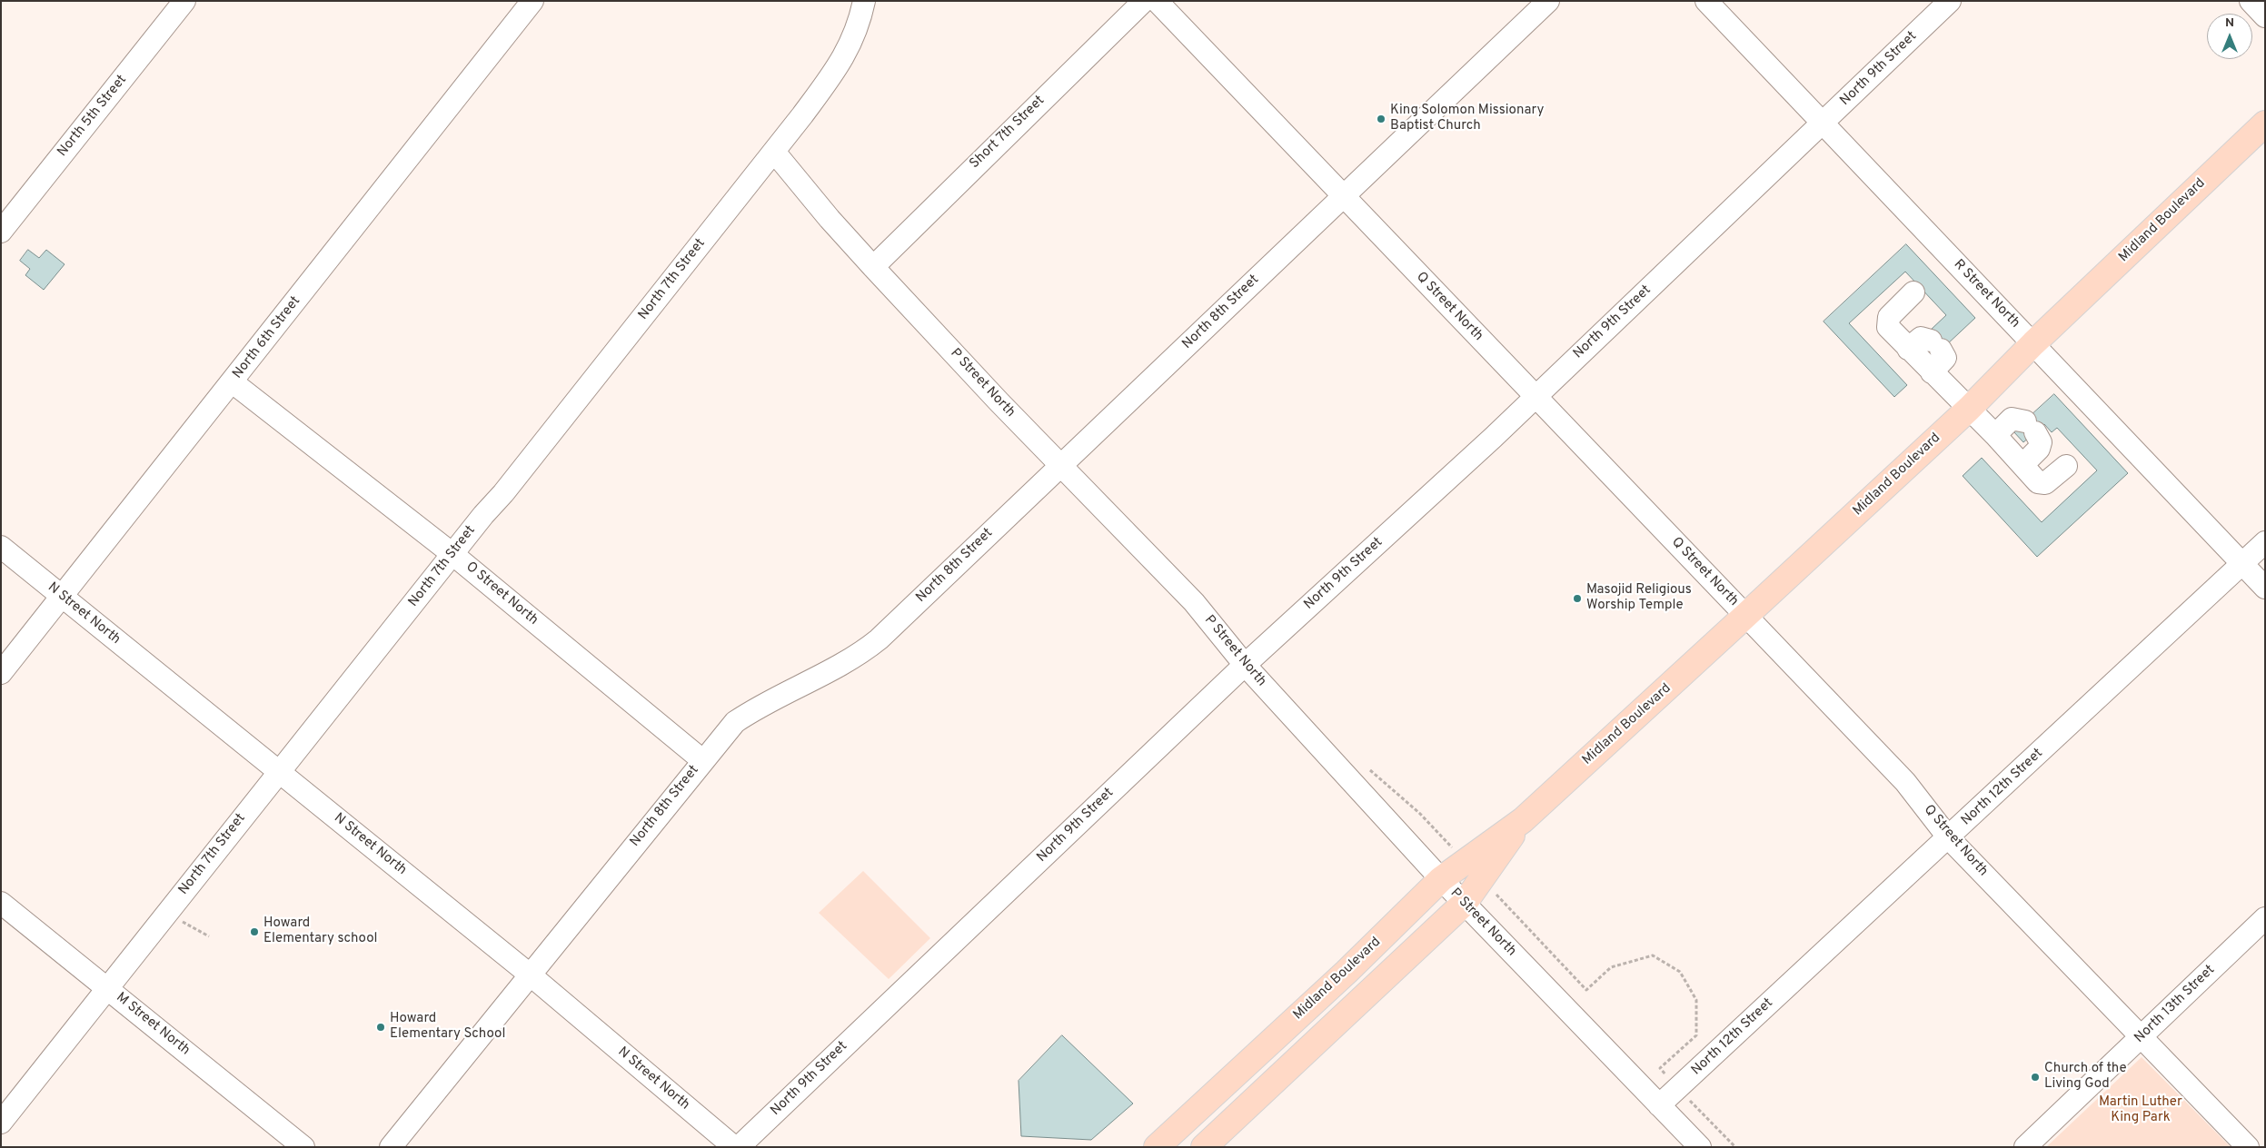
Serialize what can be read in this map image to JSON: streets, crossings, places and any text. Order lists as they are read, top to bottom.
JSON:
{
  "streets": {
    "main road": ["Midland Boulevard"],
    "street": [
      "North 9th Street",
      "North 5th Street",
      "Short 7th Street",
      "North 7th Street",
      "R Street North",
      "Q Street North",
      "North 8th Street",
      "North 6th Street",
      "P Street North",
      "O Street North",
      "N Street North",
      "North 12th Street",
      "North 13th Street",
      "M Street North"
    ]
  },
  "crossings": [
    ["North 9th Street", "R Street North"],
    ["North 9th Street", "Q Street North"],
    ["North 9th Street", "P Street North"],
    ["Short 7th Street", "P Street North"],
    ["Midland Boulevard", "R Street North"],
    ["Midland Boulevard", "Q Street North"],
    ["Midland Boulevard", "P Street North"],
    ["North 7th Street", "P Street North"],
    ["North 7th Street", "O Street North"],
    ["North 7th Street", "N Street North"],
    ["North 7th Street", "M Street North"],
    ["R Street North", "North 12th Street"],
    ["Q Street North", "North 8th Street"],
    ["Q Street North", "North 12th Street"],
    ["Q Street North", "North 13th Street"],
    ["North 8th Street", "P Street North"],
    ["North 8th Street", "O Street North"],
    ["North 8th Street", "N Street North"],
    ["North 6th Street", "O Street North"],
    ["North 6th Street", "N Street North"],
    ["P Street North", "North 12th Street"]
  ],
  "parks": ["Martin Luther King Park"],
  "places": [
    "King Solomon Missionary Baptist Church",
    "Masojid Religious Worship Temple",
    "Howard Elementary school",
    "Howard Elementary School",
    "Church of the Living God"
  ],
  "north": "top"
}
